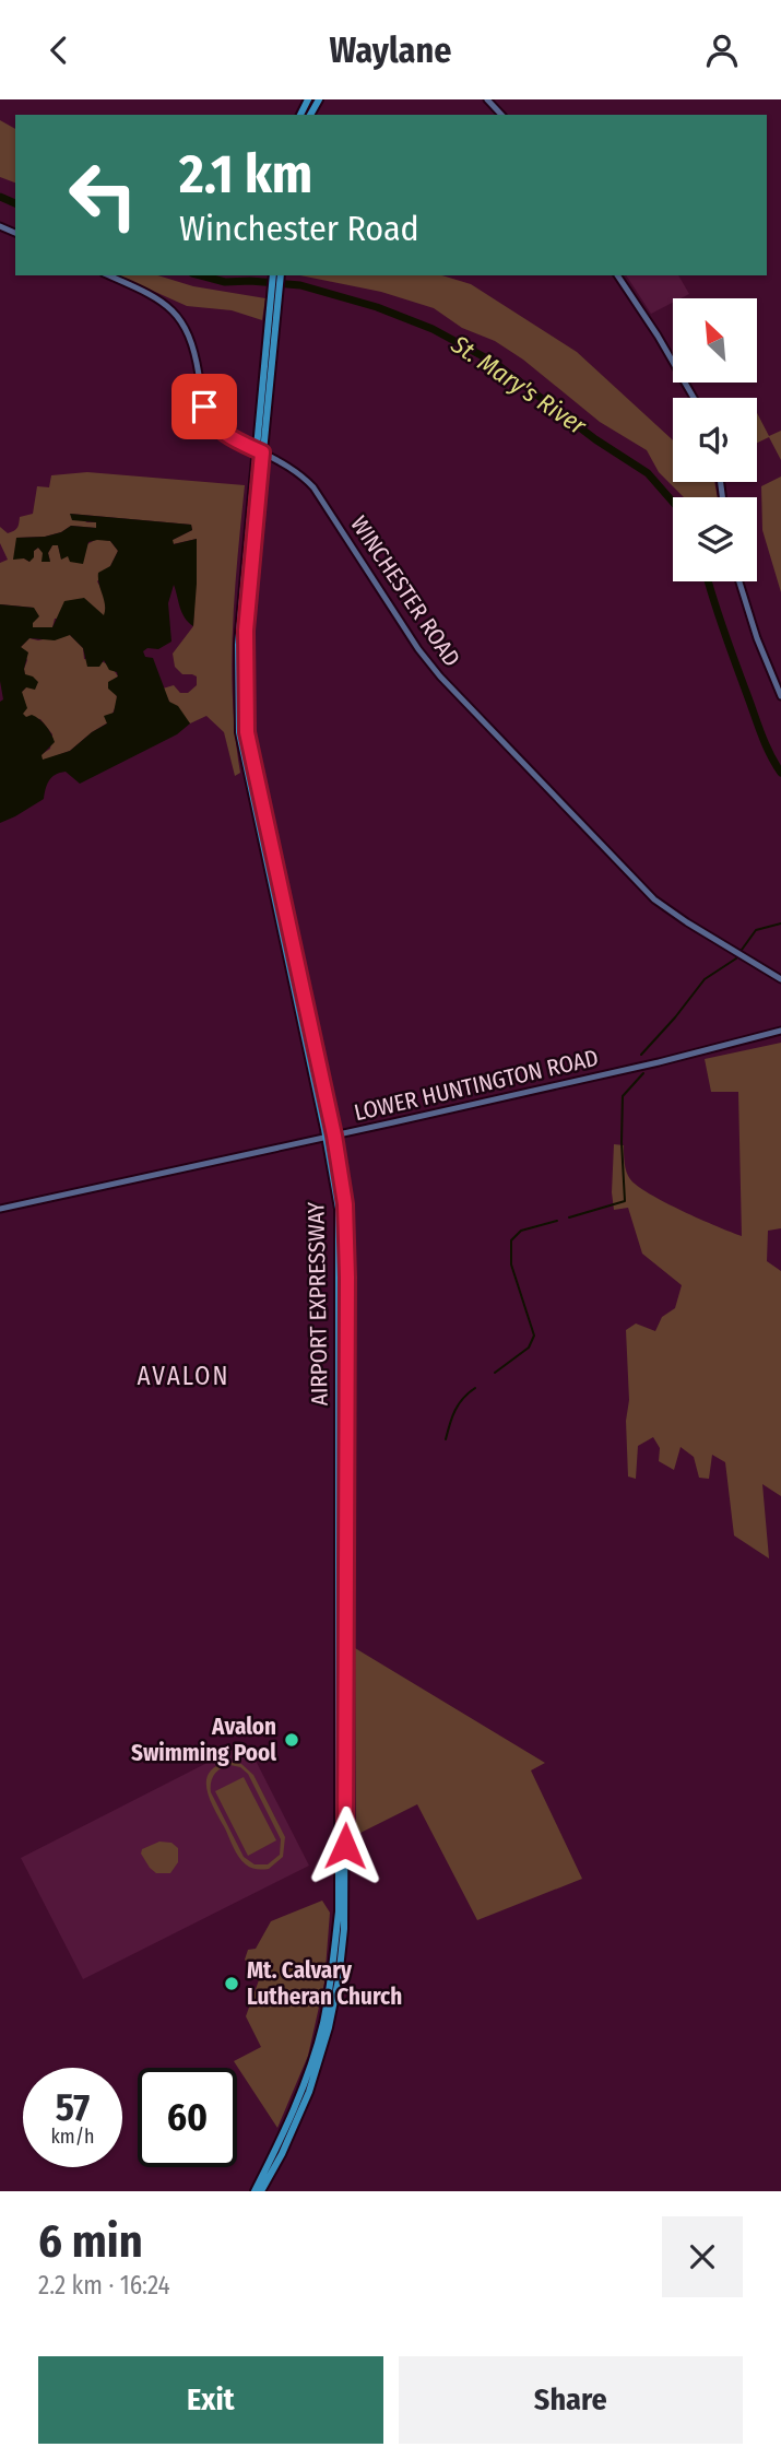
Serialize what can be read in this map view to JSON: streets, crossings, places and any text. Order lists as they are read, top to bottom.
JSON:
{
  "streets": {
    "main road": ["WINCHESTER ROAD", "LOWER HUNTINGTON ROAD", "AIRPORT EXPRESSWAY"]
  },
  "crossings": [
    ["WINCHESTER ROAD", "AIRPORT EXPRESSWAY"],
    ["LOWER HUNTINGTON ROAD", "AIRPORT EXPRESSWAY"]
  ],
  "districts": ["AVALON"],
  "water": ["St. Mary's River"],
  "places": ["Avalon Swimming Pool", "Mt. Calvary Lutheran Church"],
  "north": "top left",
  "page": {
    "header": "Waylane",
    "turn": ["2.1 km", "Winchester Road"],
    "speed": "57 km/h",
    "limit": "60",
    "heading": ["6 min", "2.2 km · 16:24"],
    "buttons": ["Exit", "Share"]
  }
}
